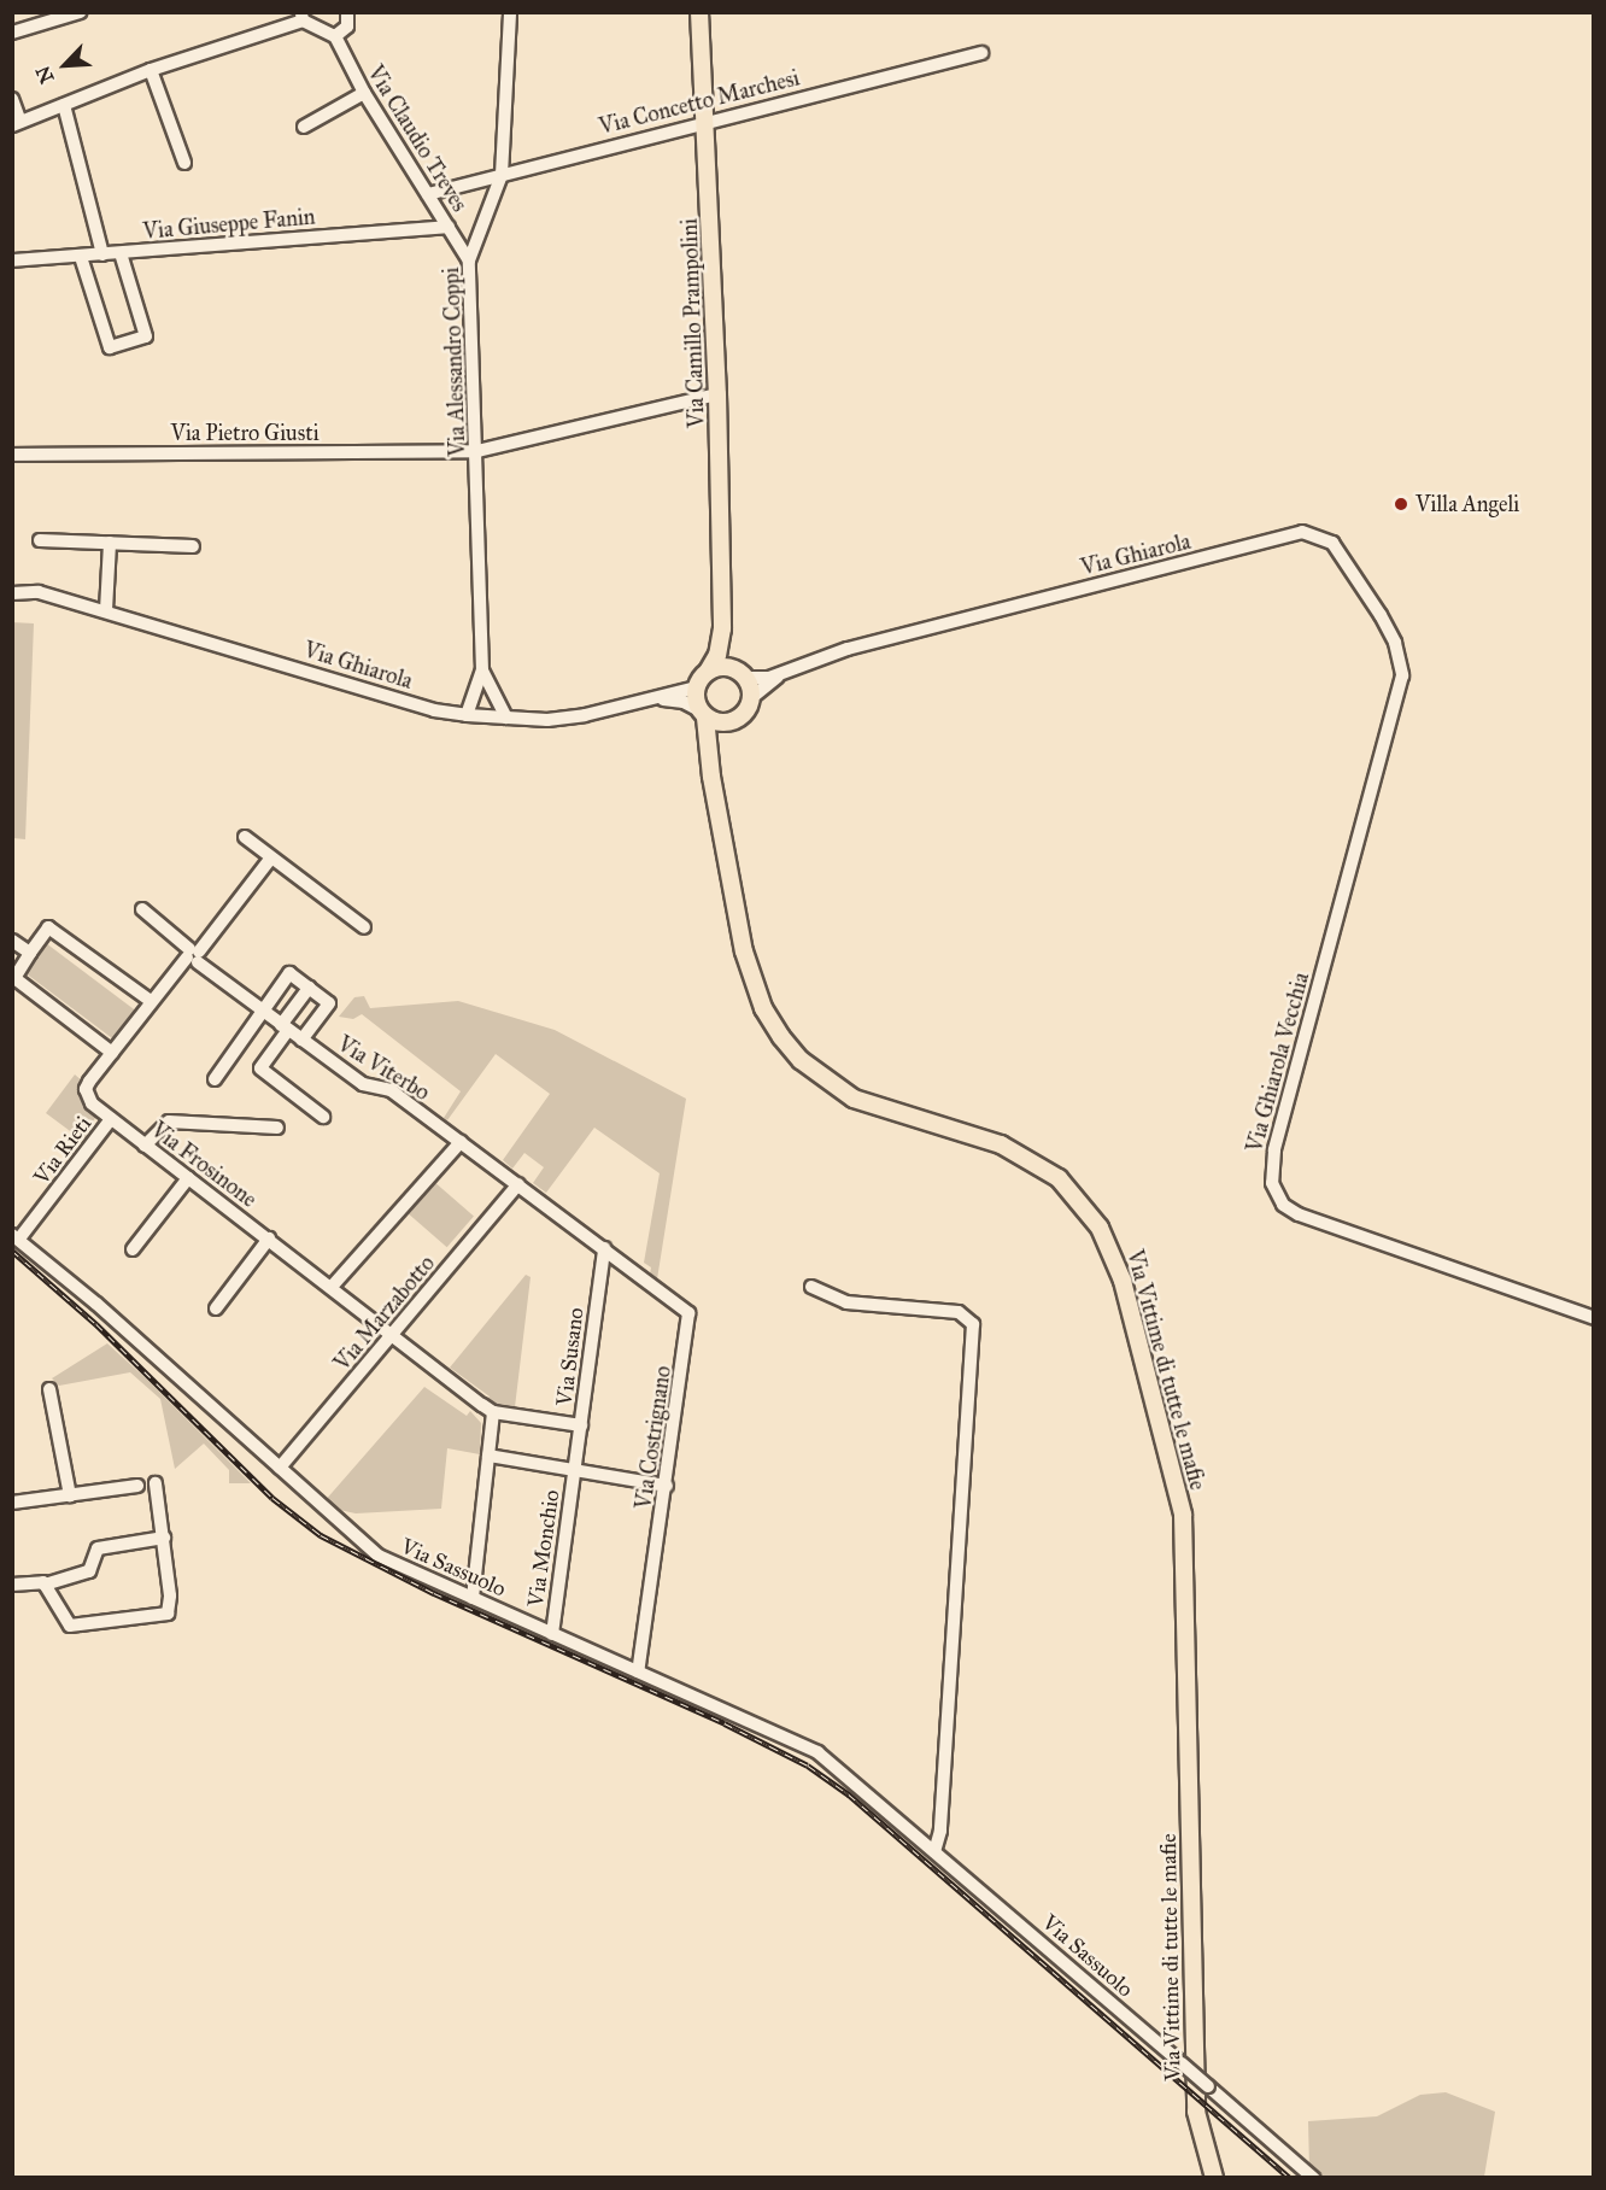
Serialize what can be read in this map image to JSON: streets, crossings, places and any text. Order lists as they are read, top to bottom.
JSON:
{
  "streets": {
    "main road": ["Via Camillo Prampolini", "Via Vittime di tutte le mafie"],
    "street": [
      "Via Concetto Marchesi",
      "Via Claudio Treves",
      "Via Giuseppe Fanin",
      "Via Alessandro Coppi",
      "Via Pietro Giusti",
      "Via Ghiarola",
      "Via Ghiarola Vecchia",
      "Via Viterbo",
      "Via Rieti",
      "Via Frosinone",
      "Via Marzabotto",
      "Via Susano",
      "Via Costrignano",
      "Via Monchio",
      "Via Sassuolo"
    ]
  },
  "crossings": [
    ["Via Concetto Marchesi", "Via Claudio Treves"],
    ["Via Concetto Marchesi", "Via Camillo Prampolini"],
    ["Via Concetto Marchesi", "Via Alessandro Coppi"],
    ["Via Claudio Treves", "Via Giuseppe Fanin"],
    ["Via Claudio Treves", "Via Alessandro Coppi"],
    ["Via Camillo Prampolini", "Via Pietro Giusti"],
    ["Via Camillo Prampolini", "Via Ghiarola"],
    ["Via Camillo Prampolini", "Via Vittime di tutte le mafie"],
    ["Via Alessandro Coppi", "Via Pietro Giusti"],
    ["Via Alessandro Coppi", "Via Ghiarola"],
    ["Via Ghiarola", "Via Ghiarola Vecchia"],
    ["Via Ghiarola", "Via Vittime di tutte le mafie"],
    ["Via Viterbo", "Via Frosinone"],
    ["Via Viterbo", "Via Marzabotto"],
    ["Via Rieti", "Via Frosinone"],
    ["Via Rieti", "Via Sassuolo"],
    ["Via Frosinone", "Via Marzabotto"],
    ["Via Marzabotto", "Via Sassuolo"],
    ["Via Susano", "Via Costrignano"],
    ["Via Susano", "Via Monchio"],
    ["Via Costrignano", "Via Sassuolo"],
    ["Via Monchio", "Via Sassuolo"]
  ],
  "places": ["Villa Angeli"],
  "north": "bottom left"
}
